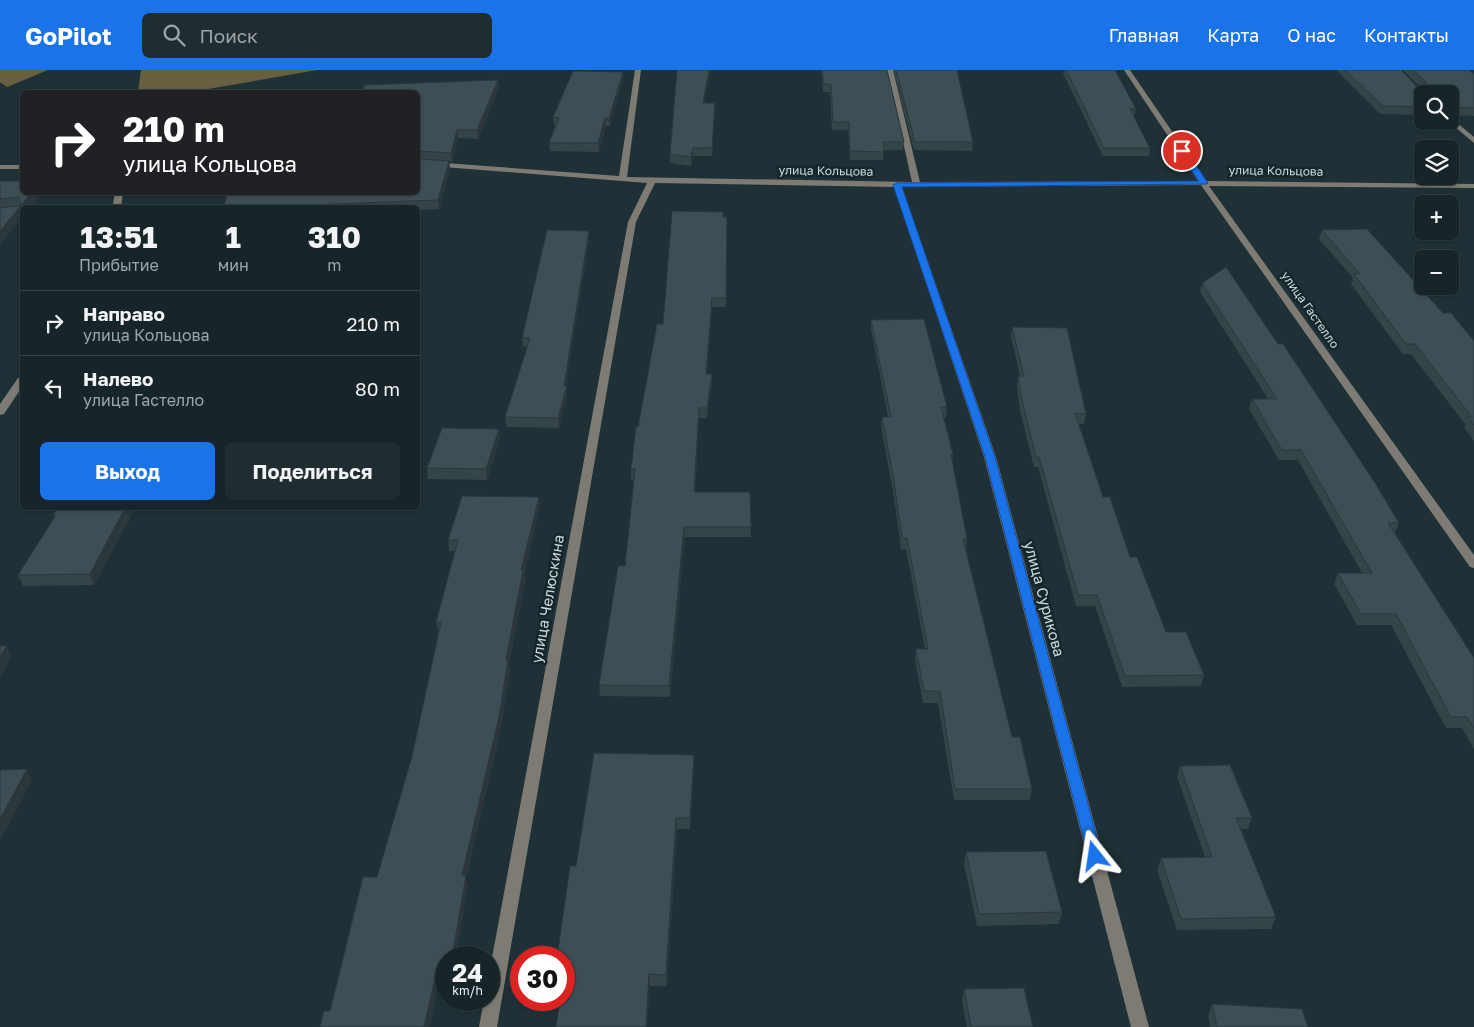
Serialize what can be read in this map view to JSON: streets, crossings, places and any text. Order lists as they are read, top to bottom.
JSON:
{
  "streets": {
    "street": [
      "улица Кольцова",
      "улица Гастелло",
      "улица Челюскина",
      "улица Сурикова"
    ]
  },
  "crossings": [
    ["улица Кольцова", "улица Гастелло"],
    ["улица Кольцова", "улица Челюскина"],
    ["улица Кольцова", "улица Сурикова"]
  ],
  "page": {
    "header": "GoPilot",
    "search": "Поиск",
    "nav": [
      "Главная",
      "Карта",
      "О нас",
      "Контакты"
    ],
    "map_buttons": ["+", "−"],
    "turn": ["210 m", "улица Кольцова"],
    "eta": [
      "13:51",
      "Прибытие",
      "1",
      "мин",
      "310",
      "m"
    ],
    "list": [
      {
        "name": "Направо",
        "note": "улица Кольцова",
        "value": "210 m"
      },
      {
        "name": "Налево",
        "note": "улица Гастелло",
        "value": "80 m"
      }
    ],
    "buttons": ["Выход", "Поделиться"],
    "speed": "24 km/h",
    "limit": "30"
  }
}
